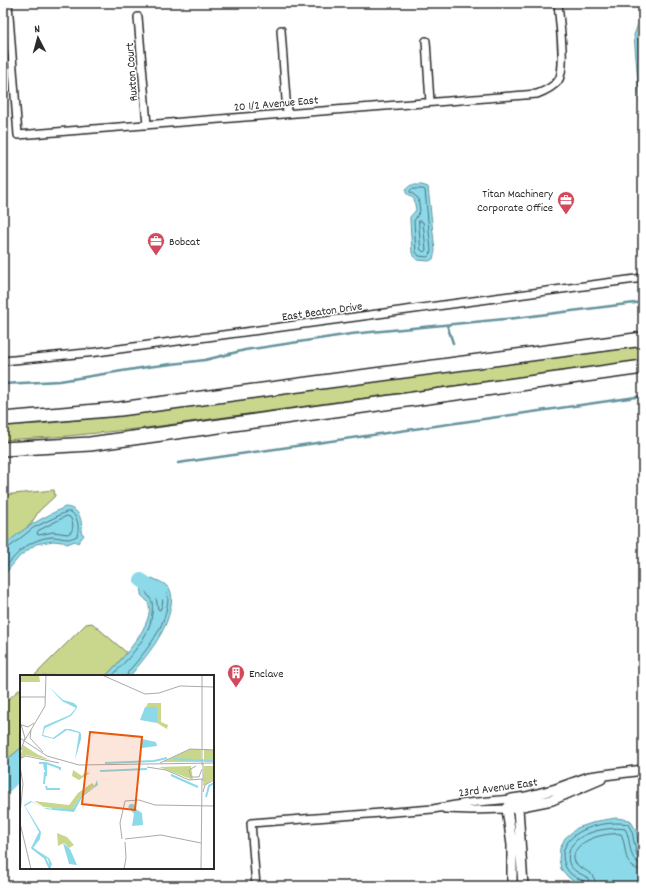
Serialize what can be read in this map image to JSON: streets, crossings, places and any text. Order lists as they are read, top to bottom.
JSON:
{
  "streets": {
    "street": [
      "Ruxton Court",
      "20 1/2 Avenue East",
      "East Beaton Drive",
      "23rd Avenue East"
    ]
  },
  "crossings": [
    ["Ruxton Court", "20 1/2 Avenue East"]
  ],
  "places": {
    "office": ["Titan Machinery Corporate Office", "Bobcat"],
    "building": ["Enclave"]
  },
  "north": "top"
}
